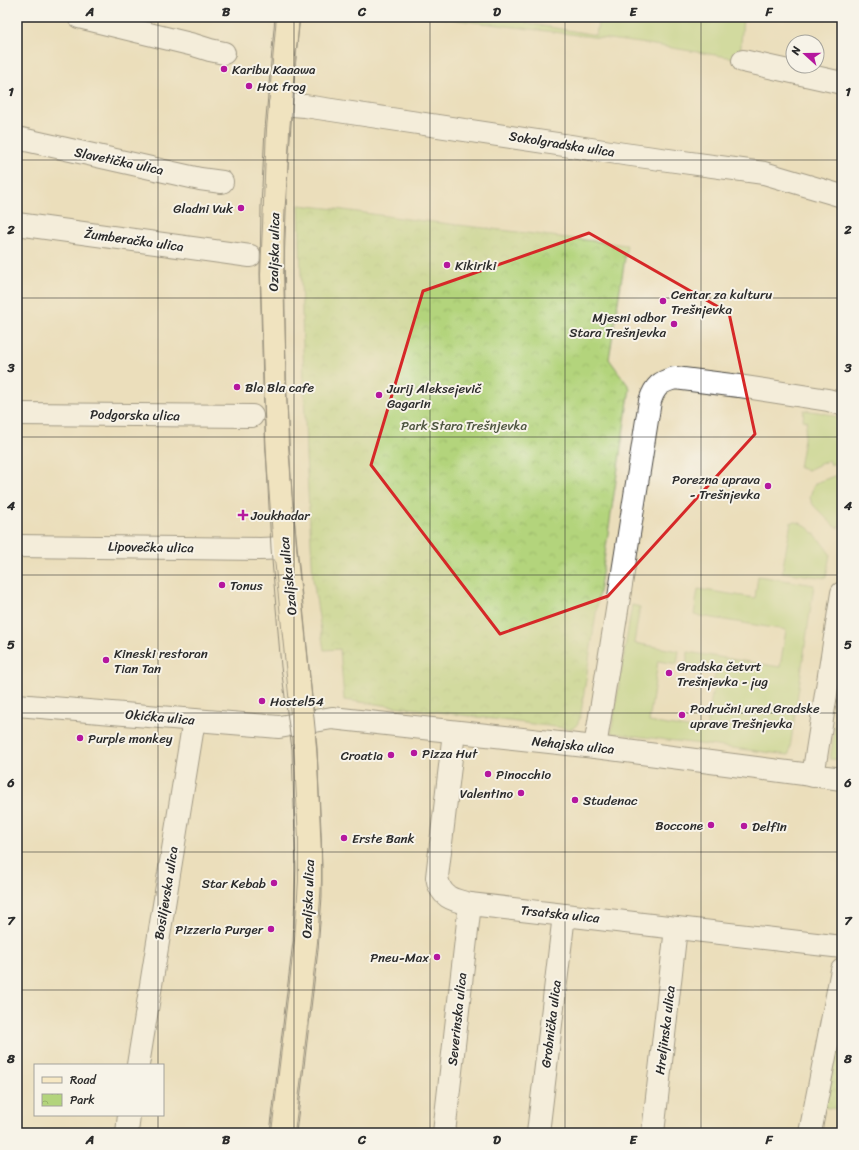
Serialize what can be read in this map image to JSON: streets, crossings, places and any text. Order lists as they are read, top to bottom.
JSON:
{
  "streets": {
    "main road": ["Ozaljska ulica"],
    "street": [
      "Sokolgradska ulica",
      "Slavetička ulica",
      "Žumberačka ulica",
      "Podgorska ulica",
      "Lipovečka ulica",
      "Okićka ulica",
      "Nehajska ulica",
      "Bosiljevska ulica",
      "Trsatska ulica",
      "Severinska ulica",
      "Grobnička ulica",
      "Hreljinska ulica"
    ]
  },
  "crossings": [
    ["Sokolgradska ulica", "Ozaljska ulica"],
    ["Ozaljska ulica", "Lipovečka ulica"],
    ["Ozaljska ulica", "Okićka ulica"],
    ["Ozaljska ulica", "Nehajska ulica"],
    ["Okićka ulica", "Nehajska ulica"],
    ["Okićka ulica", "Bosiljevska ulica"],
    ["Nehajska ulica", "Trsatska ulica"],
    ["Trsatska ulica", "Severinska ulica"],
    ["Trsatska ulica", "Grobnička ulica"],
    ["Trsatska ulica", "Hreljinska ulica"]
  ],
  "parks": ["Park Stara Trešnjevka"],
  "places": {
    "other": [
      "Karibu Kaaawa",
      "Hot frog",
      "Gladni Vuk",
      "Kikiriki",
      "Centar za kulturu Trešnjevka",
      "Mjesni odbor Stara Trešnjevka",
      "Bla Bla cafe",
      "Jurij Aleksejevič Gagarin",
      "Porezna uprava - Trešnjevka",
      "Tonus",
      "Kineski restoran Tian Tan",
      "Gradska četvrt Trešnjevka - jug",
      "Hostel54",
      "Područni ured Gradske uprave Trešnjevka",
      "Purple monkey",
      "Pizza Hut",
      "Croatia",
      "Pinocchio",
      "Valentino",
      "Studenac",
      "Boccone",
      "Delfin",
      "Erste Bank",
      "Star Kebab",
      "Pizzeria Purger",
      "Pneu-Max"
    ],
    "health": ["Joukhadar"]
  },
  "legend": ["Road", "Park"],
  "north": "left",
  "grid": {
    "columns": [
      "A",
      "B",
      "C",
      "D",
      "E",
      "F"
    ],
    "rows": [
      "1",
      "2",
      "3",
      "4",
      "5",
      "6",
      "7",
      "8"
    ]
  }
}
